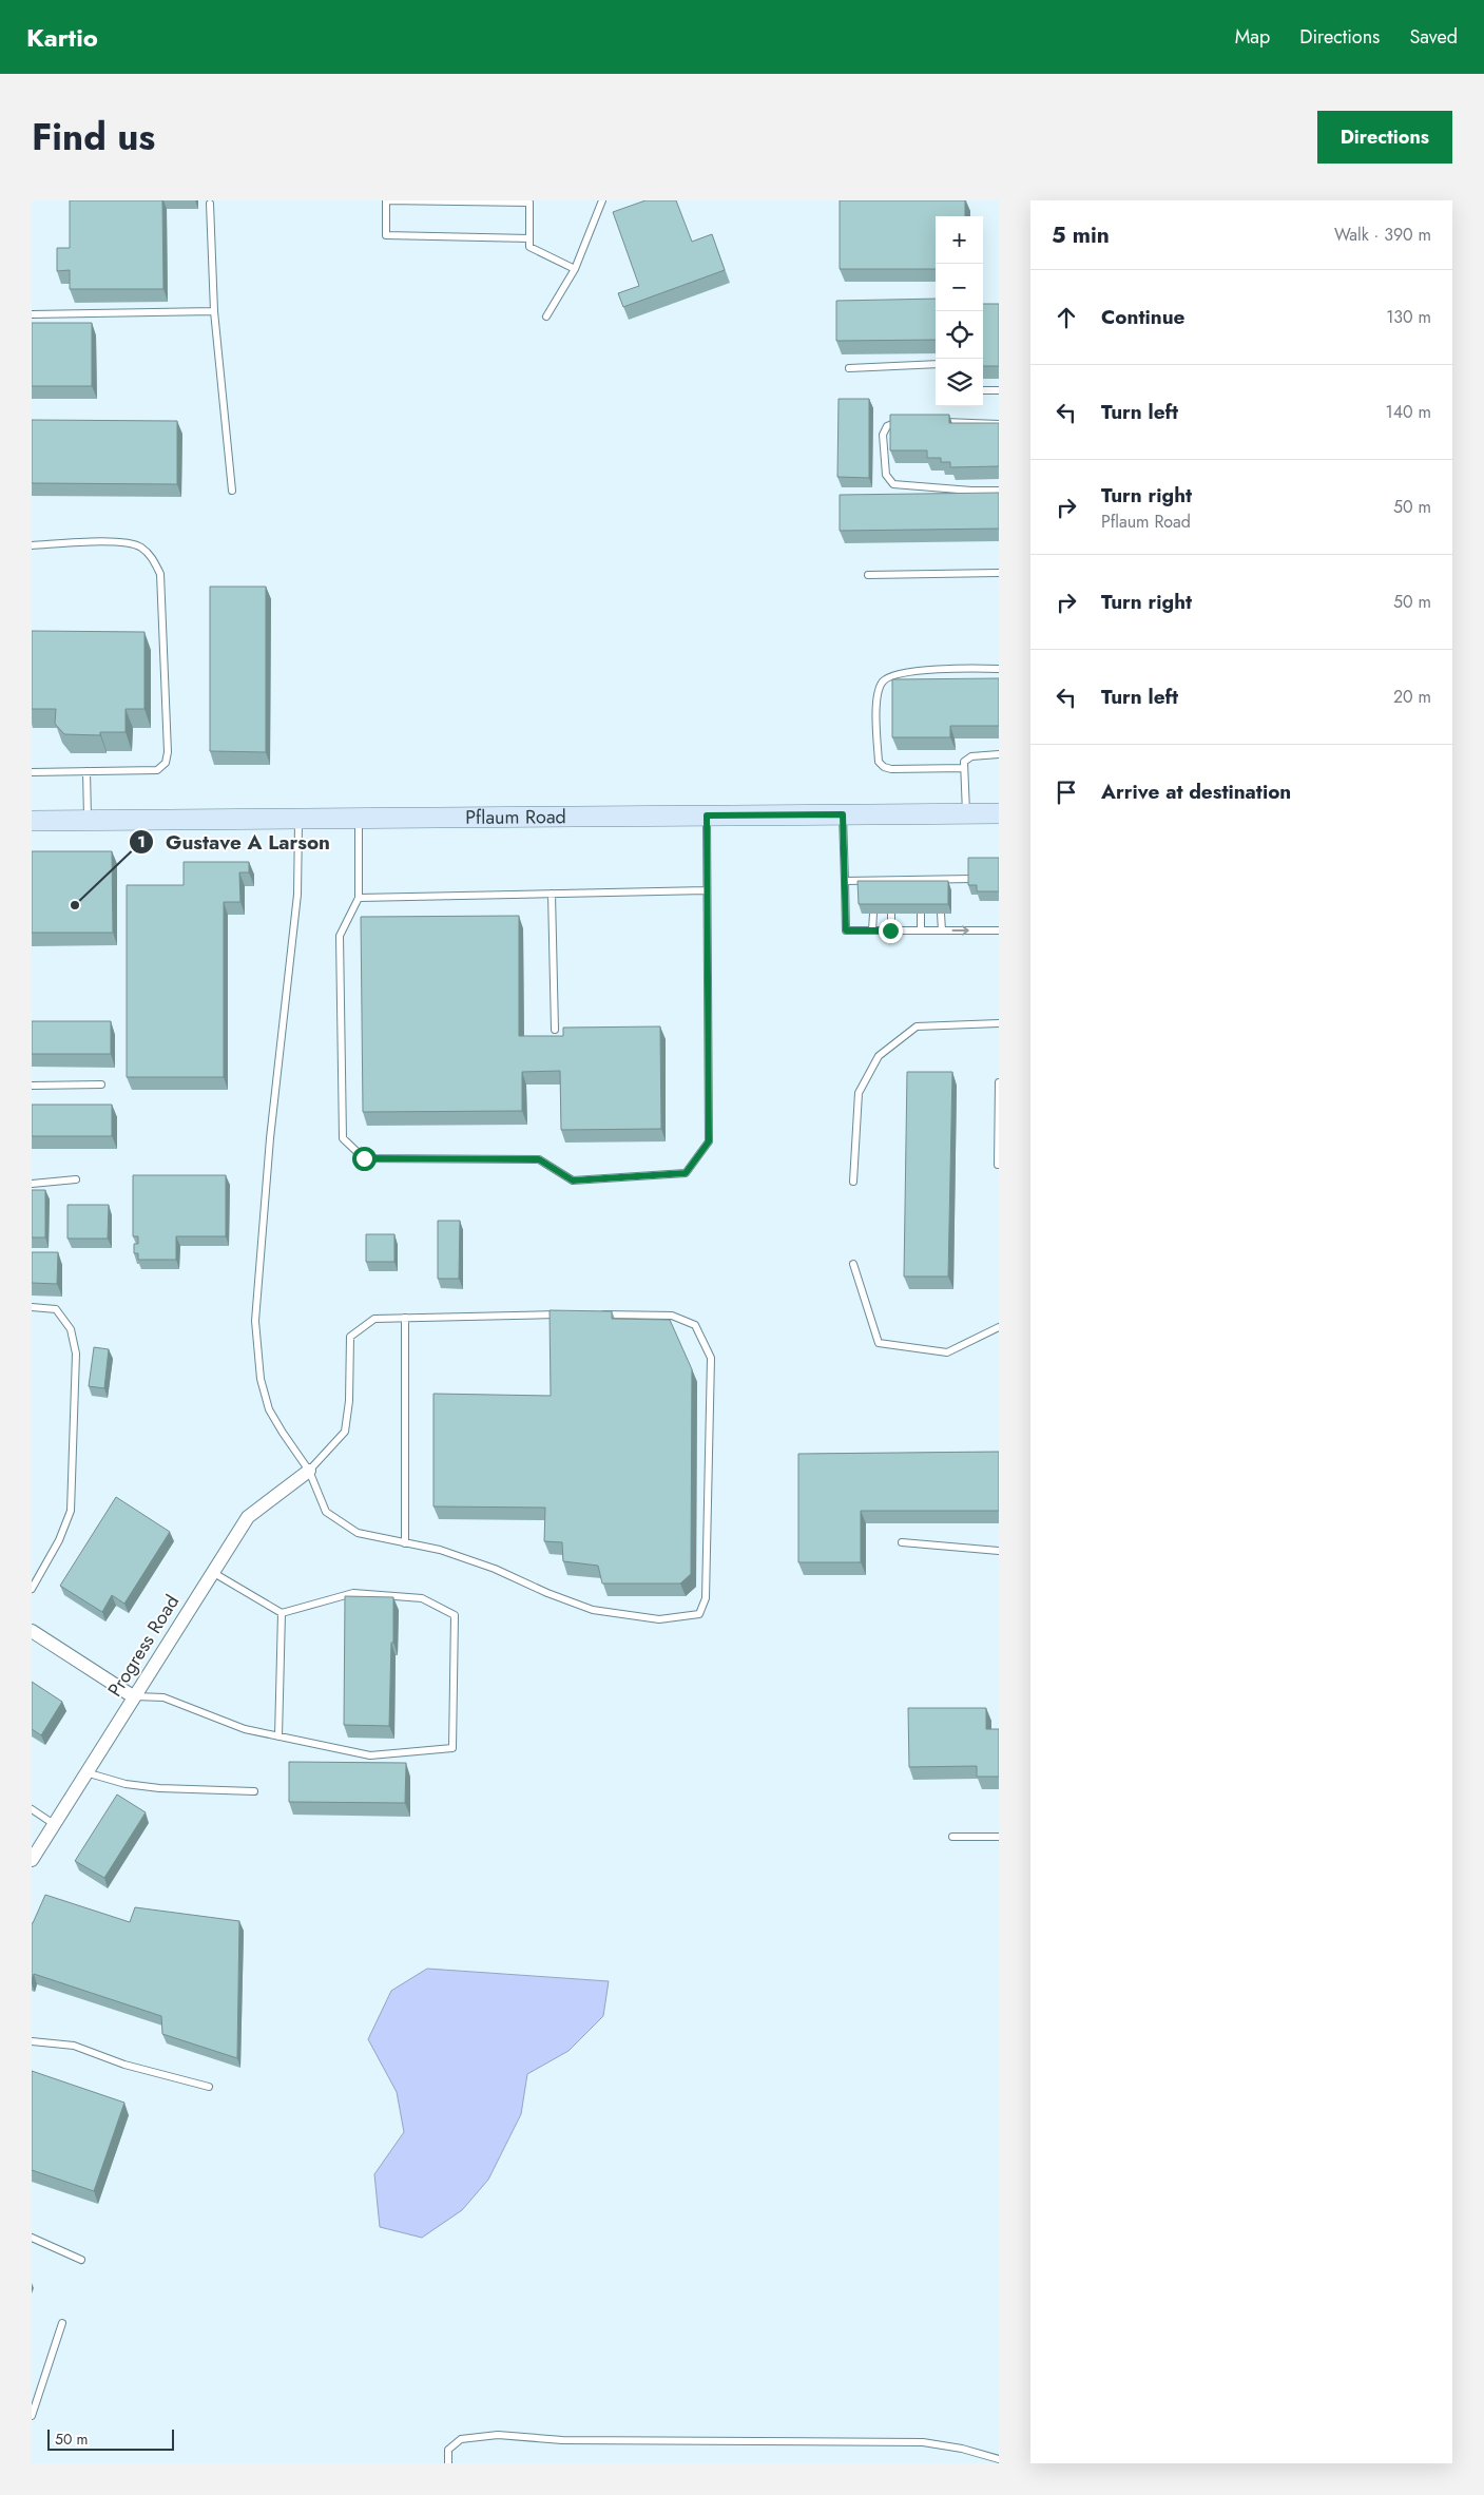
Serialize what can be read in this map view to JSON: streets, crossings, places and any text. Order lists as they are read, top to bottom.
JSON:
{
  "streets": {
    "street": ["Pflaum Road", "Progress Road"]
  },
  "places": ["Gustave A Larson"],
  "scale_bar": "50 m",
  "page": {
    "header": "Kartio",
    "nav": ["Map", "Directions", "Saved"],
    "title": "Find us",
    "buttons": "Directions",
    "heading": ["5 min", "Walk · 390 m"],
    "map_buttons": ["+", "−"],
    "list": [
      ["Continue", "130 m"],
      ["Turn left", "140 m"],
      ["Turn right", "Pflaum Road", "50 m"],
      ["Turn right", "50 m"],
      ["Turn left", "20 m"],
      "Arrive at destination"
    ],
    "scale": "50 m"
  }
}
